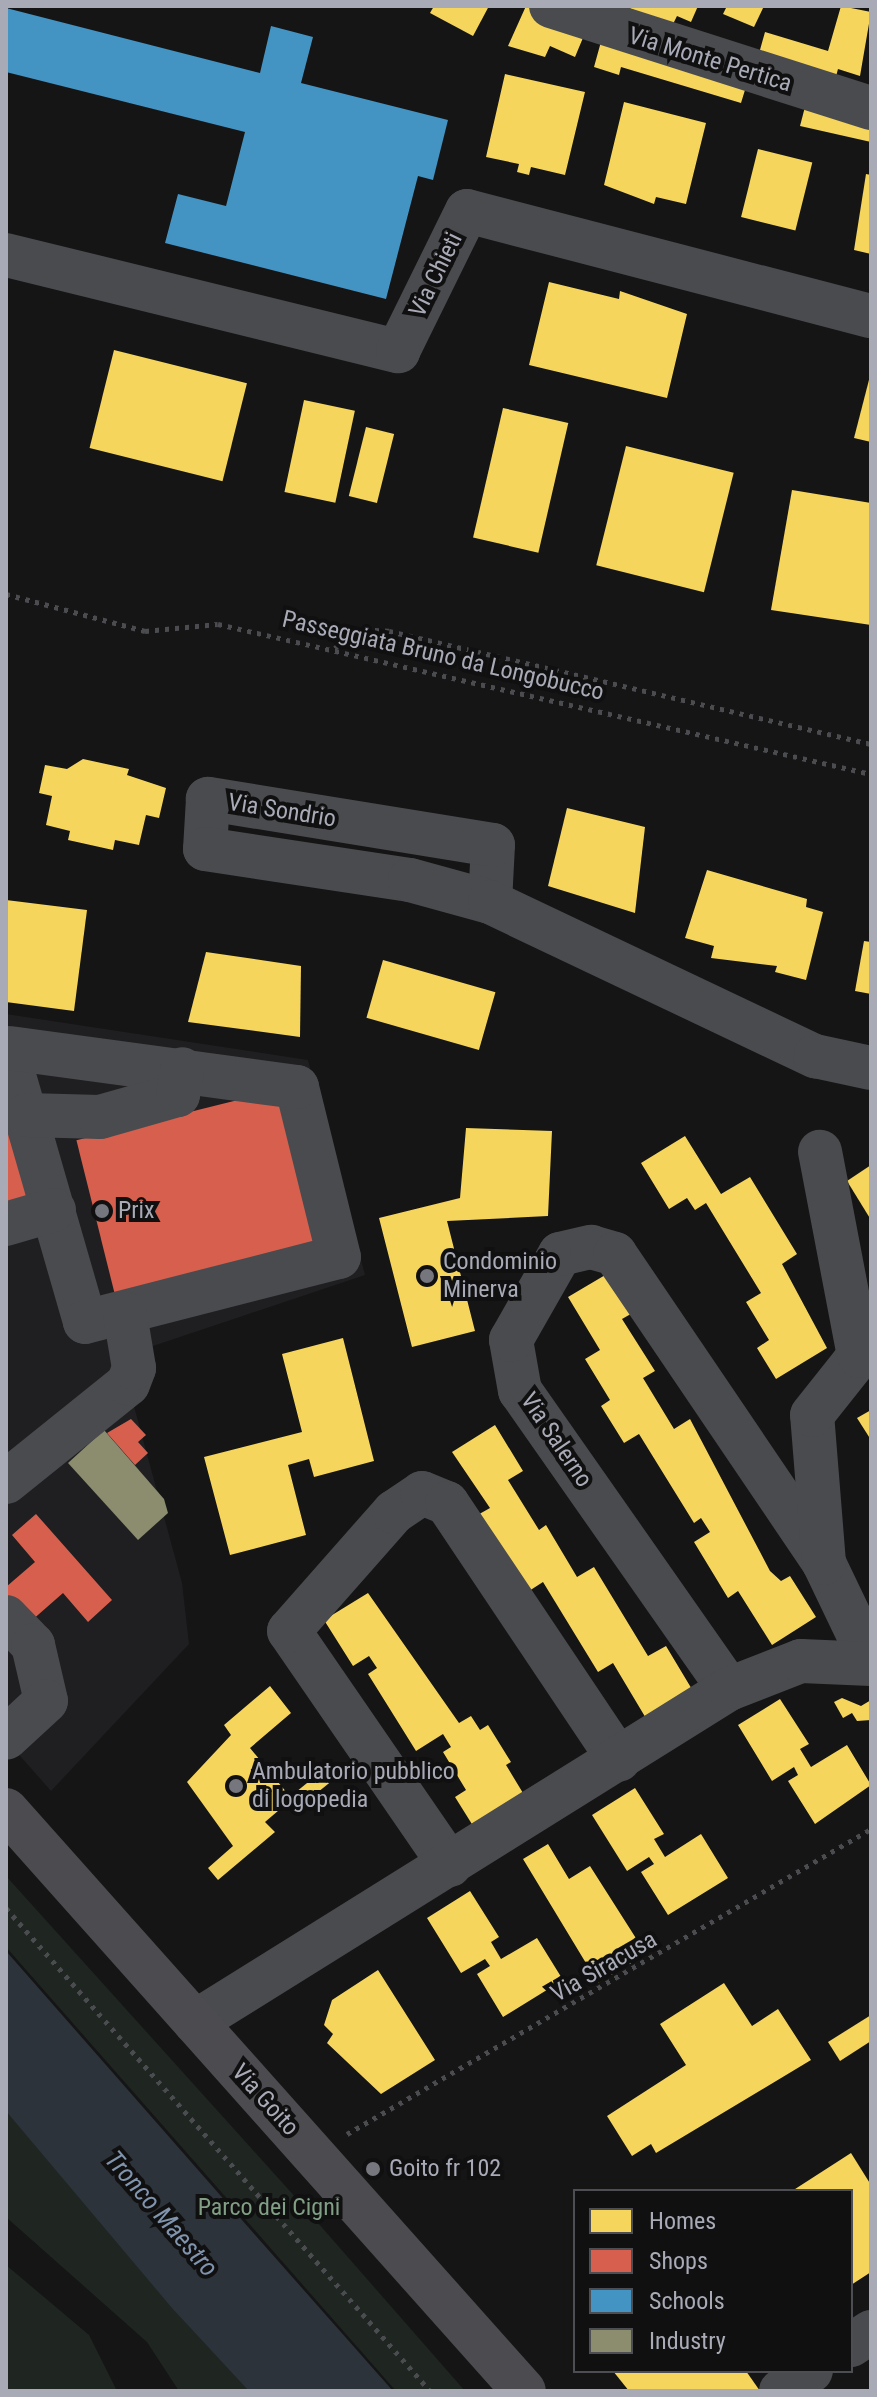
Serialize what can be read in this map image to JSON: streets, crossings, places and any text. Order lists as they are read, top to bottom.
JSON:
{
  "streets": {
    "main road": ["Via Goito"],
    "street": [
      "Via Monte Pertica",
      "Via Chieti",
      "Via Sondrio",
      "Via Salerno"
    ],
    "path": ["Passeggiata Bruno da Longobucco", "Via Siracusa"]
  },
  "crossings": [
    ["Via Salerno", "Via Goito"]
  ],
  "water": ["Tronco Maestro"],
  "parks": ["Parco dei Cigni"],
  "places": [
    "Prix",
    "Condominio Minerva",
    "Ambulatorio pubblico di logopedia",
    "Goito fr 102"
  ],
  "legend": [
    "Homes",
    "Shops",
    "Schools",
    "Industry"
  ]
}
